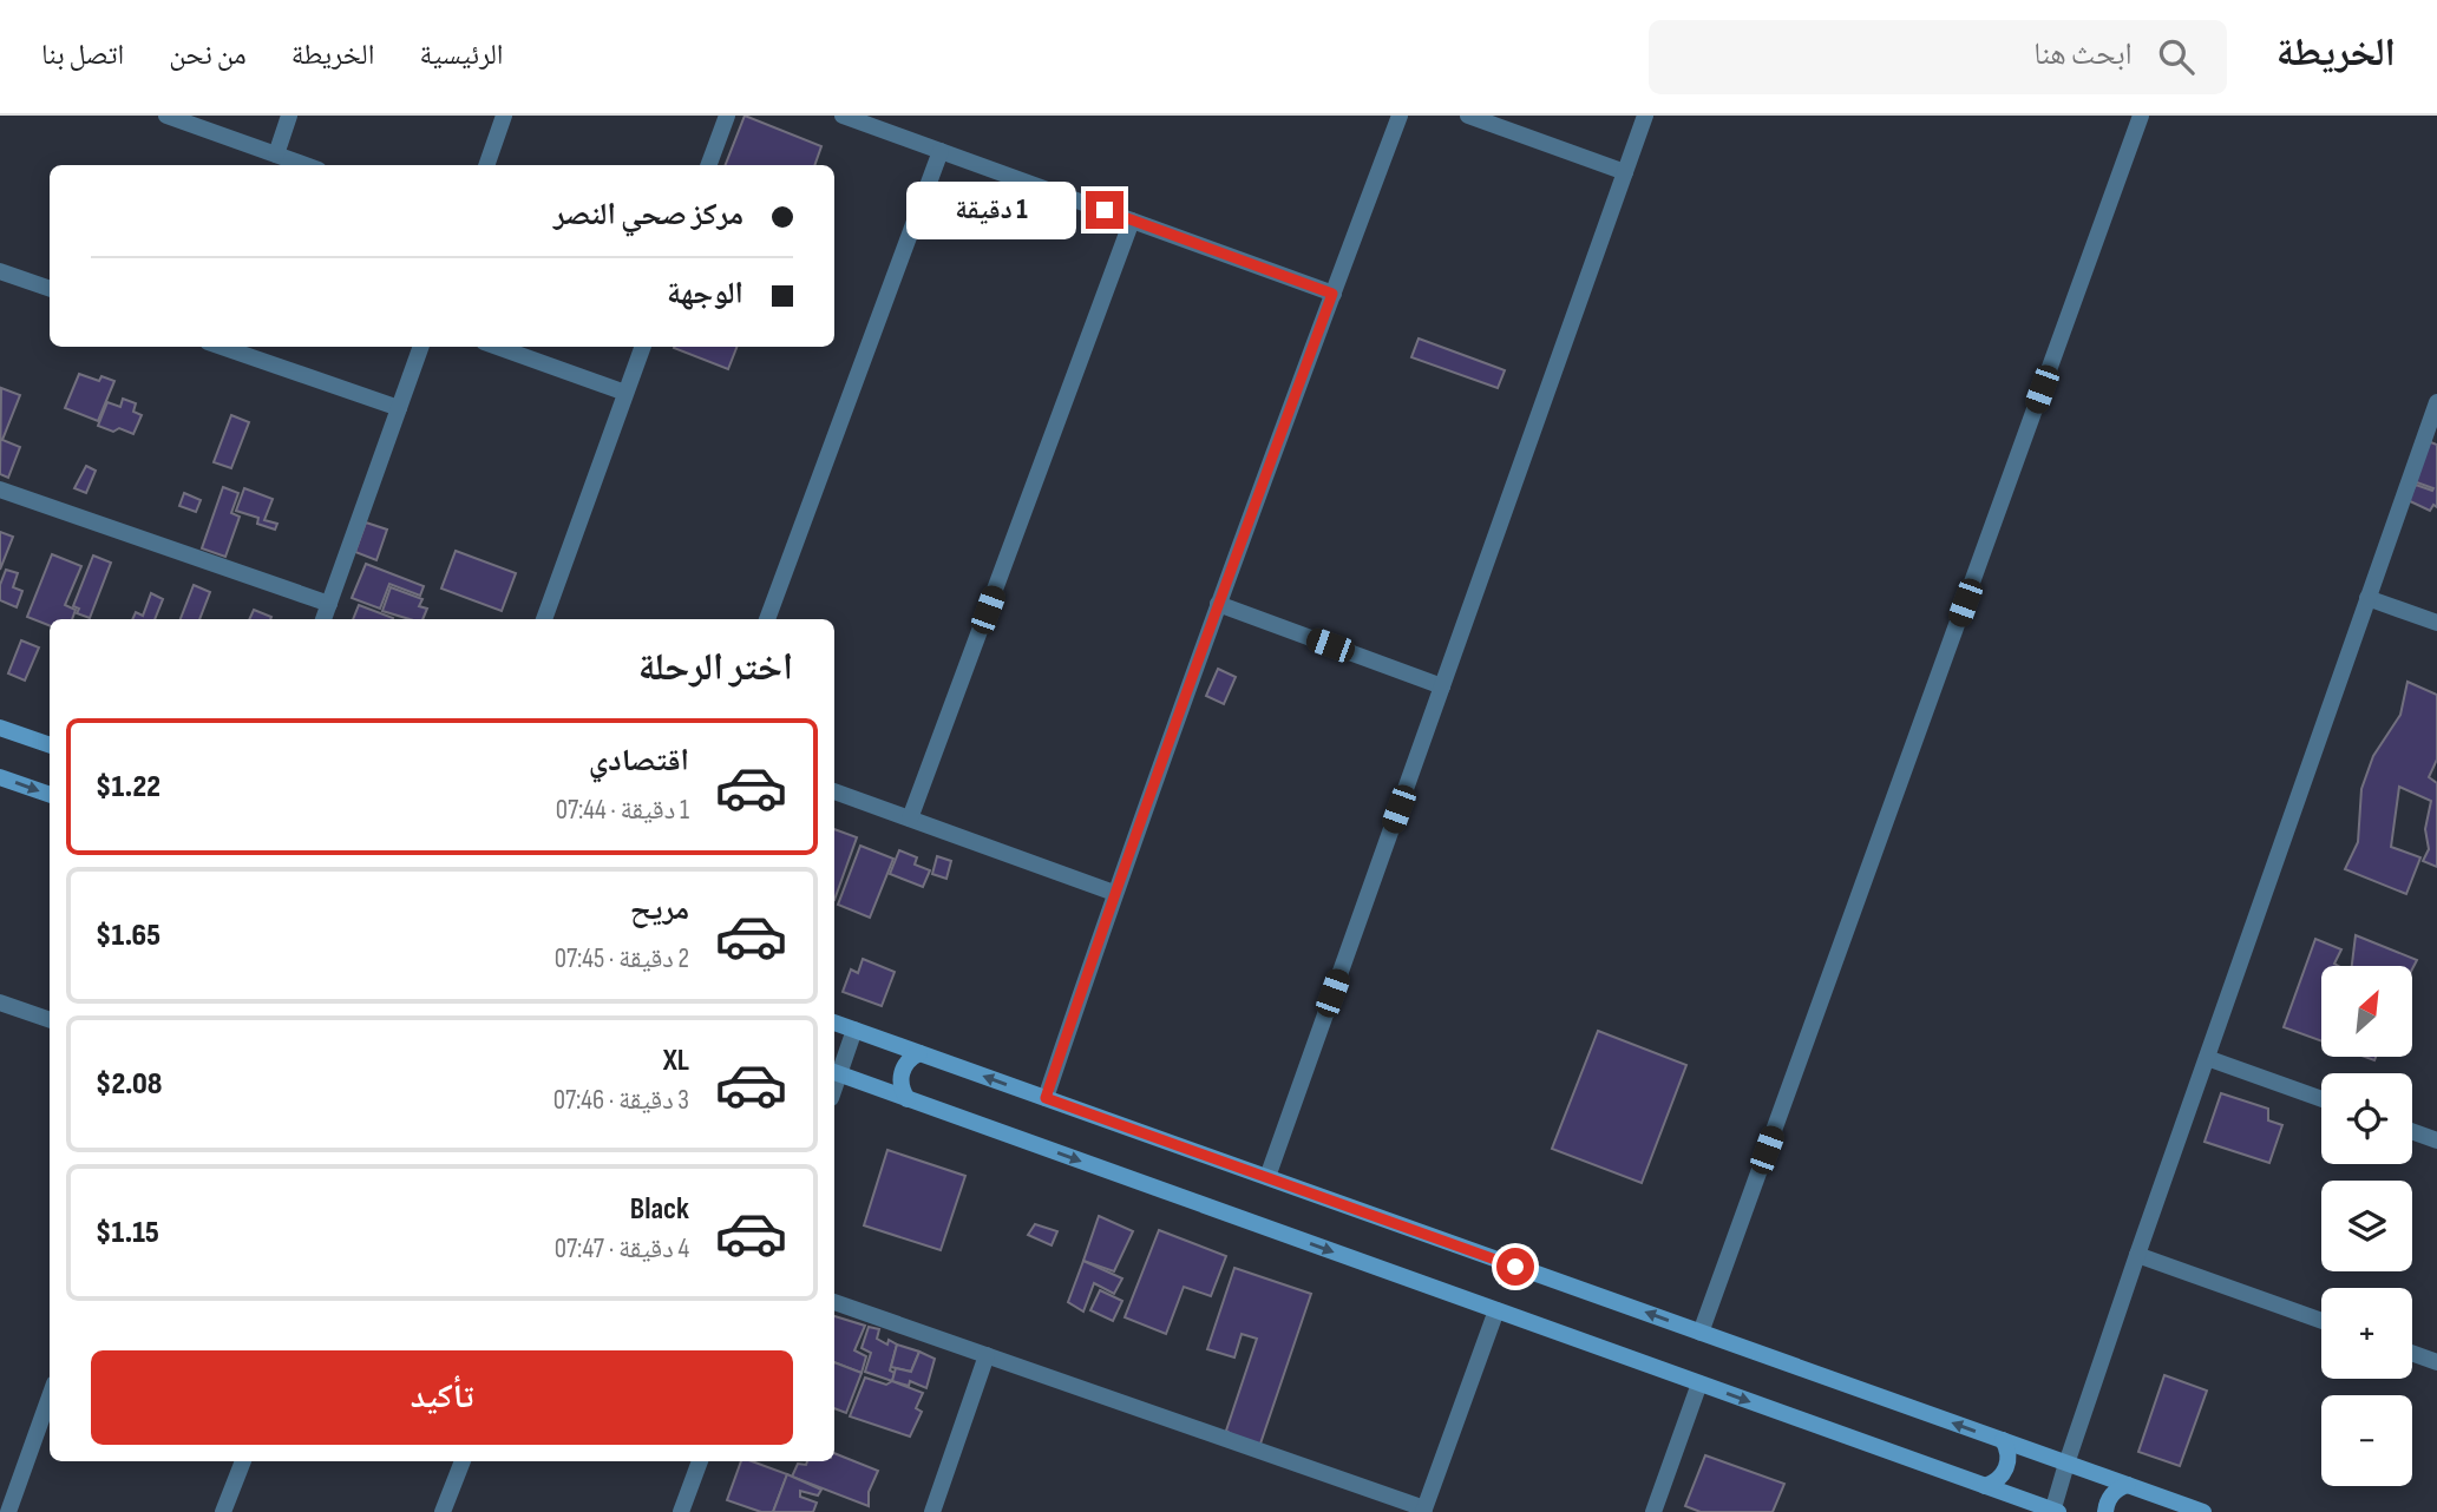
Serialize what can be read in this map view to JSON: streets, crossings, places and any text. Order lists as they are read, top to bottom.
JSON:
{
  "north": "top right",
  "page": {
    "header": "الخريطة",
    "search": "ابحث هنا",
    "nav": [
      "الرئيسية",
      "الخريطة",
      "من نحن",
      "اتصل بنا"
    ],
    "banner": ["مركز صحي النصر", "الوجهة"],
    "bubble": "1 دقيقة",
    "heading": "اختر الرحلة",
    "list": [
      {
        "name": "اقتصادي",
        "note": "1 دقيقة · 07:44",
        "value": "$1.22"
      },
      {
        "name": "مريح",
        "note": "2 دقيقة · 07:45",
        "value": "$1.65"
      },
      {
        "name": "XL",
        "note": "3 دقيقة · 07:46",
        "value": "$2.08"
      },
      {
        "name": "Black",
        "note": "4 دقيقة · 07:47",
        "value": "$1.15"
      }
    ],
    "map_buttons": ["+", "−"],
    "buttons": "تأكيد"
  }
}
